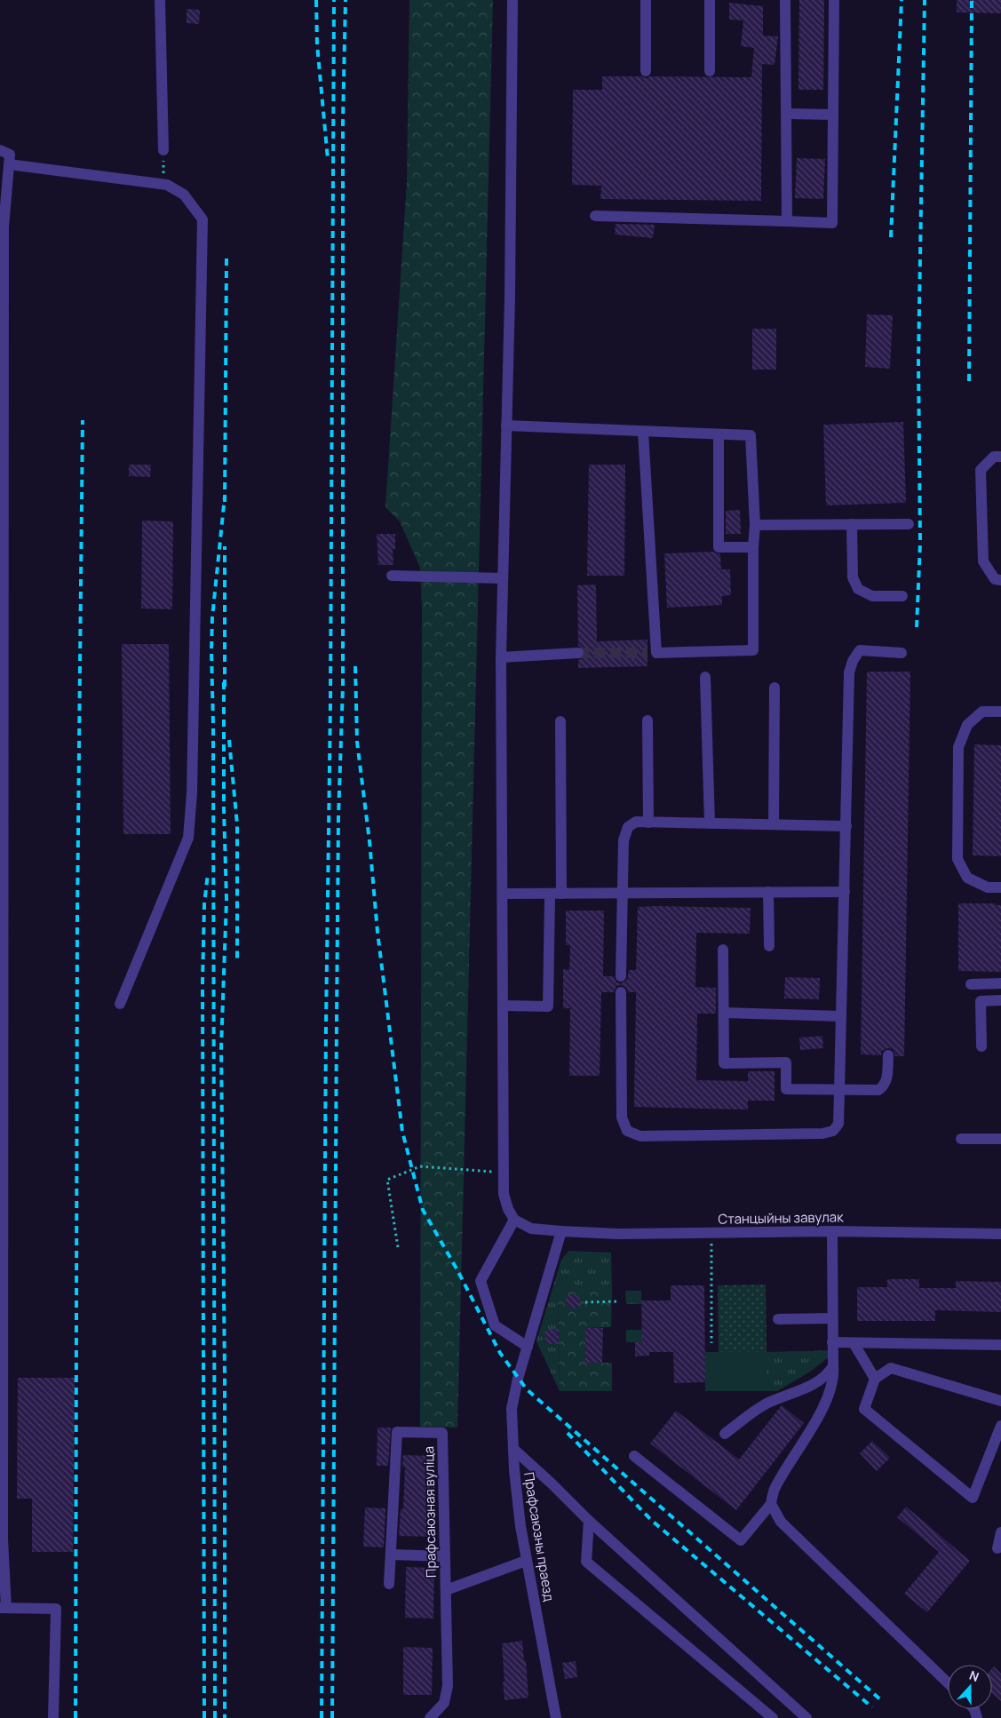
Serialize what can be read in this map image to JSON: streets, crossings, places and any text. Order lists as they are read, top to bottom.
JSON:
{
  "streets": {
    "street": ["Станцыйны завулак", "Прафсаюзная вуліца", "Прафсаюзны праезд"]
  },
  "crossings": [
    ["Станцыйны завулак", "Прафсаюзны праезд"],
    ["Прафсаюзная вуліца", "Прафсаюзны праезд"]
  ],
  "north": "top"
}
